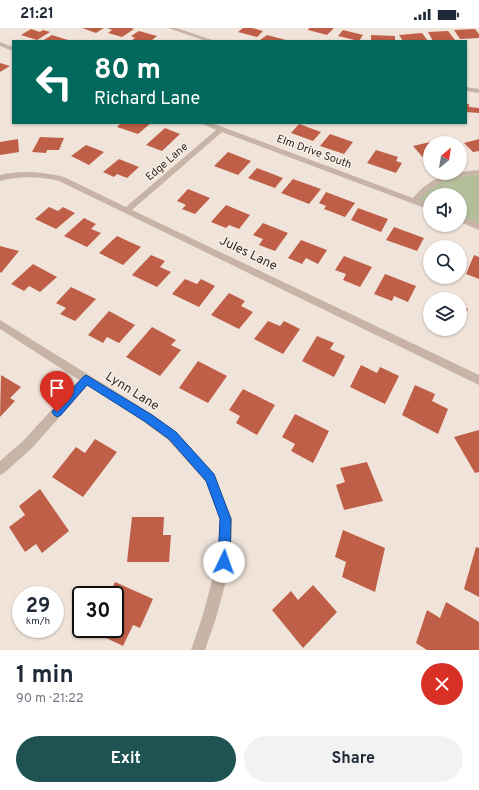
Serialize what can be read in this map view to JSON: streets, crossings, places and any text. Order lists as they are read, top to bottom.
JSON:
{
  "streets": {
    "street": [
      "Elm Drive South",
      "Edge Lane",
      "Jules Lane",
      "Lynn Lane"
    ]
  },
  "crossings": [
    ["Elm Drive South", "Edge Lane"],
    ["Edge Lane", "Jules Lane"]
  ],
  "north": "top right",
  "page": {
    "status": "21:21",
    "turn": ["80 m", "Richard Lane"],
    "speed": "29 km/h",
    "limit": "30",
    "heading": ["1 min", "90 m · 21:22"],
    "buttons": ["Exit", "Share"]
  }
}
